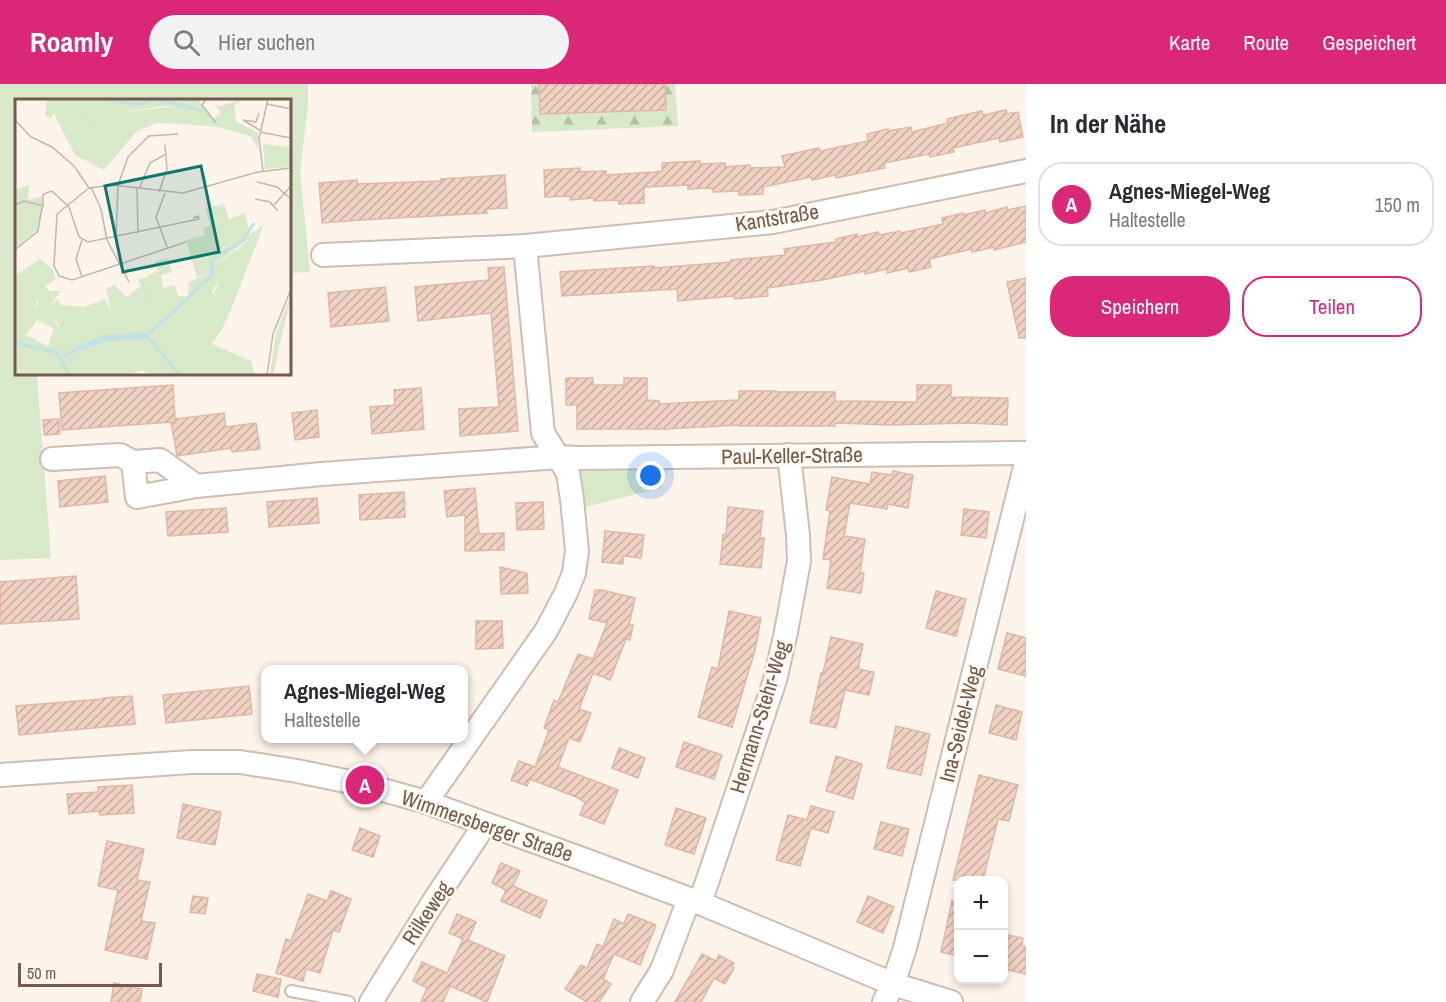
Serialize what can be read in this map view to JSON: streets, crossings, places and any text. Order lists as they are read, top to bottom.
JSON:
{
  "streets": {
    "street": [
      "Kantstraße",
      "Paul-Keller-Straße",
      "Hermann-Stehr-Weg",
      "Ina-Seidel-Weg",
      "Wimmersberger Straße",
      "Rilkeweg"
    ]
  },
  "crossings": [
    ["Paul-Keller-Straße", "Hermann-Stehr-Weg"],
    ["Hermann-Stehr-Weg", "Wimmersberger Straße"],
    ["Ina-Seidel-Weg", "Wimmersberger Straße"],
    ["Wimmersberger Straße", "Rilkeweg"]
  ],
  "scale_bar": "50 m",
  "page": {
    "header": "Roamly",
    "search": "Hier suchen",
    "nav": ["Karte", "Route", "Gespeichert"],
    "heading": "In der Nähe",
    "list": [
      {
        "mark": "A",
        "name": "Agnes-Miegel-Weg",
        "note": "Haltestelle",
        "value": "150 m"
      }
    ],
    "buttons": ["Speichern", "Teilen"],
    "popup": ["Agnes-Miegel-Weg", "Haltestelle"],
    "pins": "A",
    "map_buttons": ["+", "−"],
    "scale": "50 m"
  }
}
